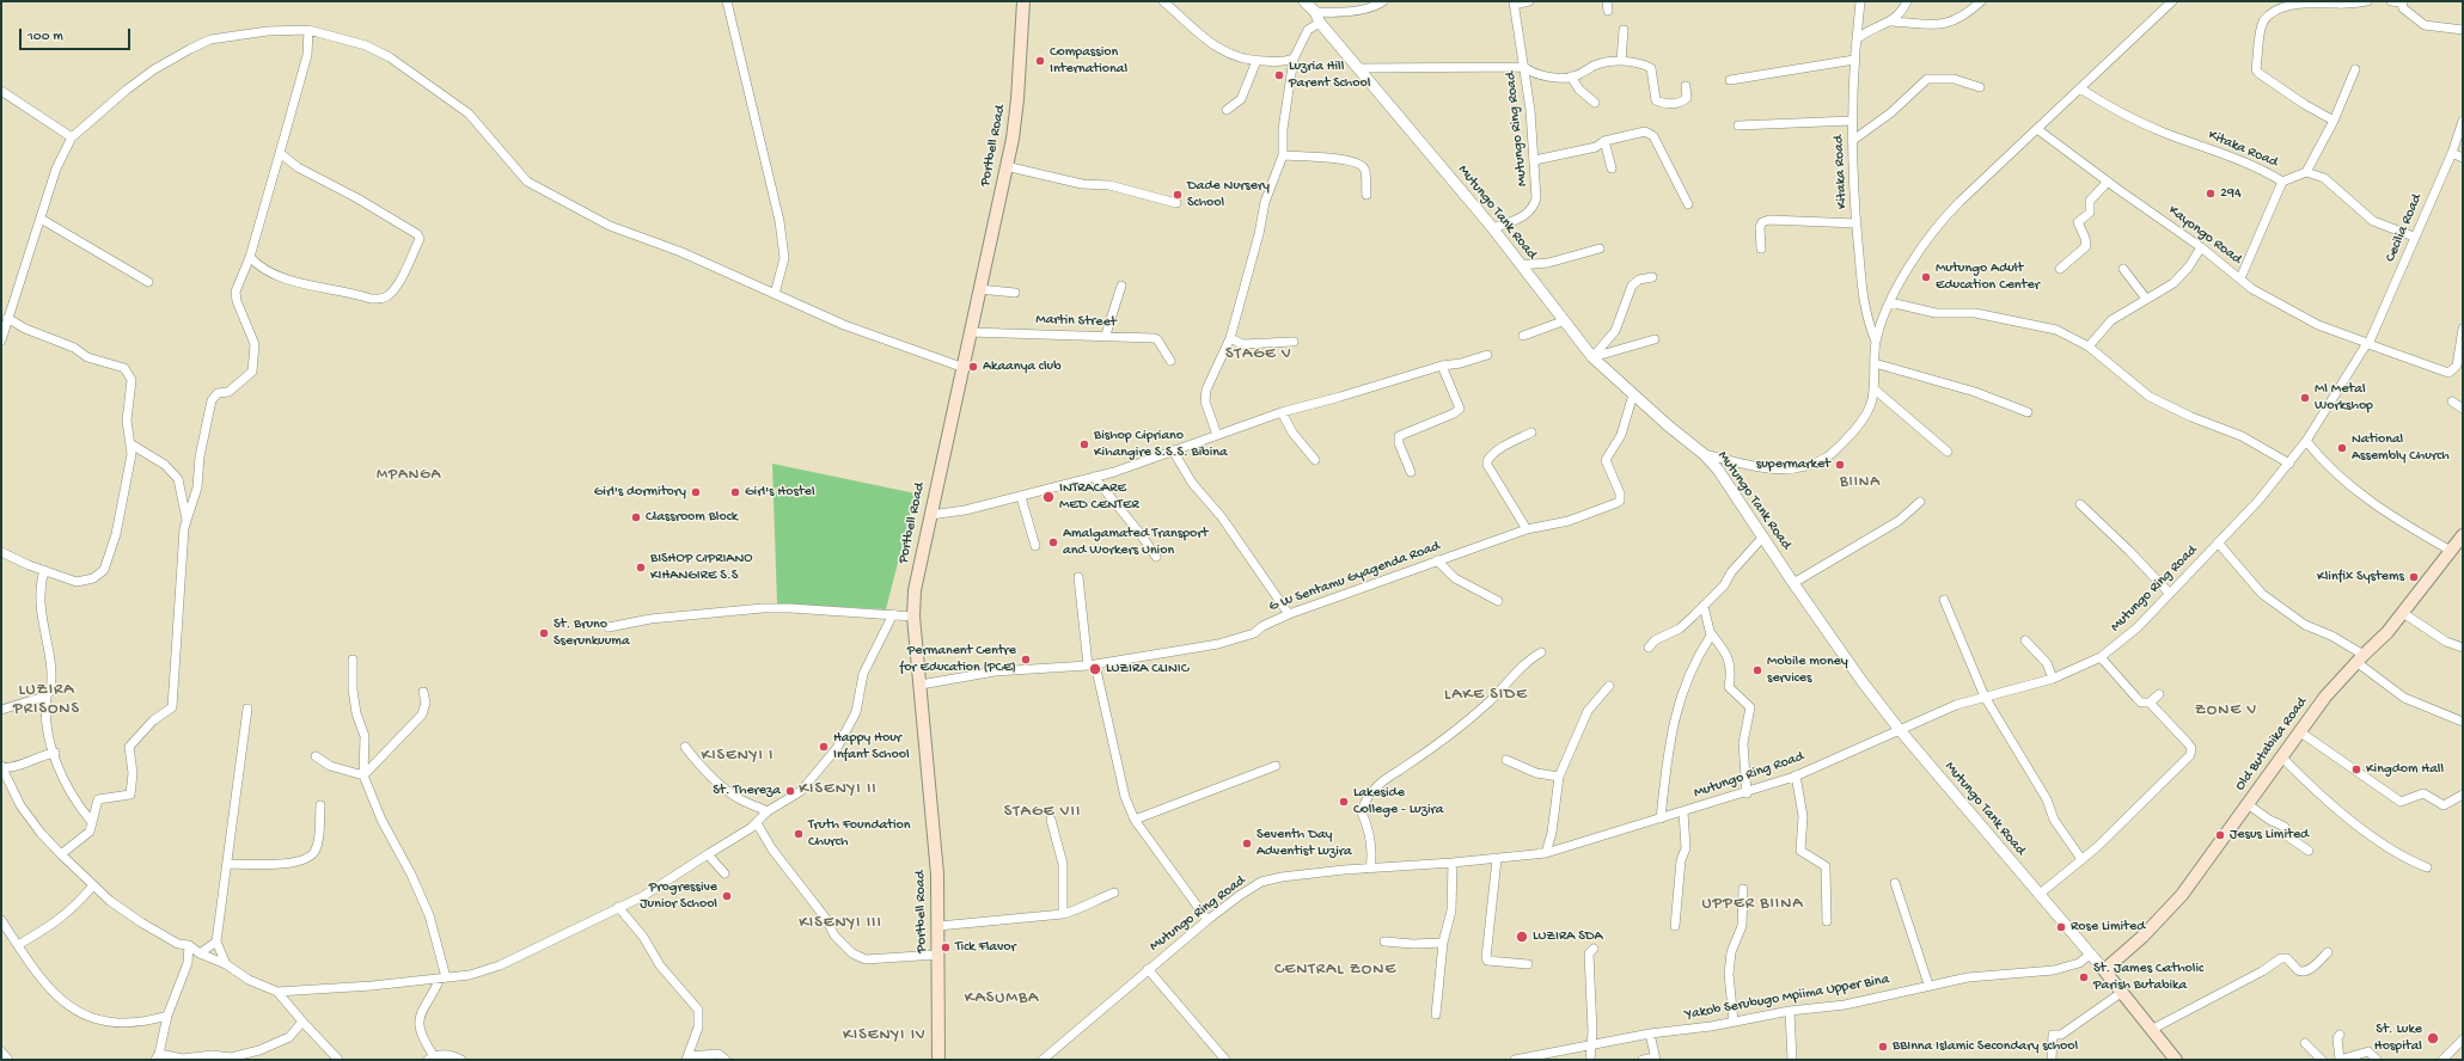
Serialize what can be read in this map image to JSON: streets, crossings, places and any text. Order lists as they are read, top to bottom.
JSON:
{
  "streets": {
    "main road": ["Portbell Road", "Old Butabika Road"],
    "street": [
      "Mutungo Ring Road",
      "Kitaka Road",
      "Mutungo Tank Road",
      "Cecilia Road",
      "Kayongo Road",
      "Martin Street",
      "G W Sentamu Gyagenda Road",
      "Yakob Serubugo Mpiima Upper Bina"
    ]
  },
  "crossings": [
    ["Mutungo Ring Road", "Mutungo Tank Road"],
    ["Mutungo Ring Road", "Cecilia Road"],
    ["Mutungo Ring Road", "Kayongo Road"],
    ["Portbell Road", "Martin Street"],
    ["Portbell Road", "G W Sentamu Gyagenda Road"],
    ["Mutungo Tank Road", "G W Sentamu Gyagenda Road"],
    ["Mutungo Tank Road", "Old Butabika Road"],
    ["Mutungo Tank Road", "Yakob Serubugo Mpiima Upper Bina"],
    ["Cecilia Road", "Kayongo Road"]
  ],
  "districts": [
    "STAGE V",
    "MPANGA",
    "BIINA",
    "LUZIRA PRISONS",
    "LAKE SIDE",
    "ZONE V",
    "KISENYI I",
    "KISENYI II",
    "STAGE VII",
    "UPPER BIINA",
    "KISENYI III",
    "CENTRAL ZONE",
    "KASUMBA",
    "KISENYI IV"
  ],
  "places": [
    "Compassion International",
    "Luzria Hill Parent School",
    "294",
    "Dade Nursery School",
    "Mutungo Adult Education Center",
    "Akaanya club",
    "Ml Metal Workshop",
    "Bishop Cipriano Kihangire S.S.S. Bibina",
    "National Assembly Church",
    "supermarket",
    "Girl's dormitory",
    "Girl's Hostel",
    "INTRACARE MED CENTER",
    "Classroom Block",
    "Amalgamated Transport and Workers Union",
    "BISHOP CIPRIANO KIHANGIRE S.S",
    "Klinfix Systems",
    "St. Bruno Sserunkuuma",
    "Permanent Centre for Education (PCE)",
    "LUZIRA CLINIC",
    "Mobile money services",
    "Happy Hour Infant School",
    "Kingdom Hall",
    "St. Thereza",
    "Lakeside College - Luzira",
    "Truth Foundation Church",
    "Jesus Limited",
    "Seventh Day Adventist Luzira",
    "Progressive Junior School",
    "Rose Limited",
    "LUZIRA SDA",
    "Tick Flavor",
    "St. James Catholic Parish Butabika",
    "St. Luke Hospital",
    "BBInna Islamic Secondary school"
  ],
  "scale_bar": "100 m"
}
